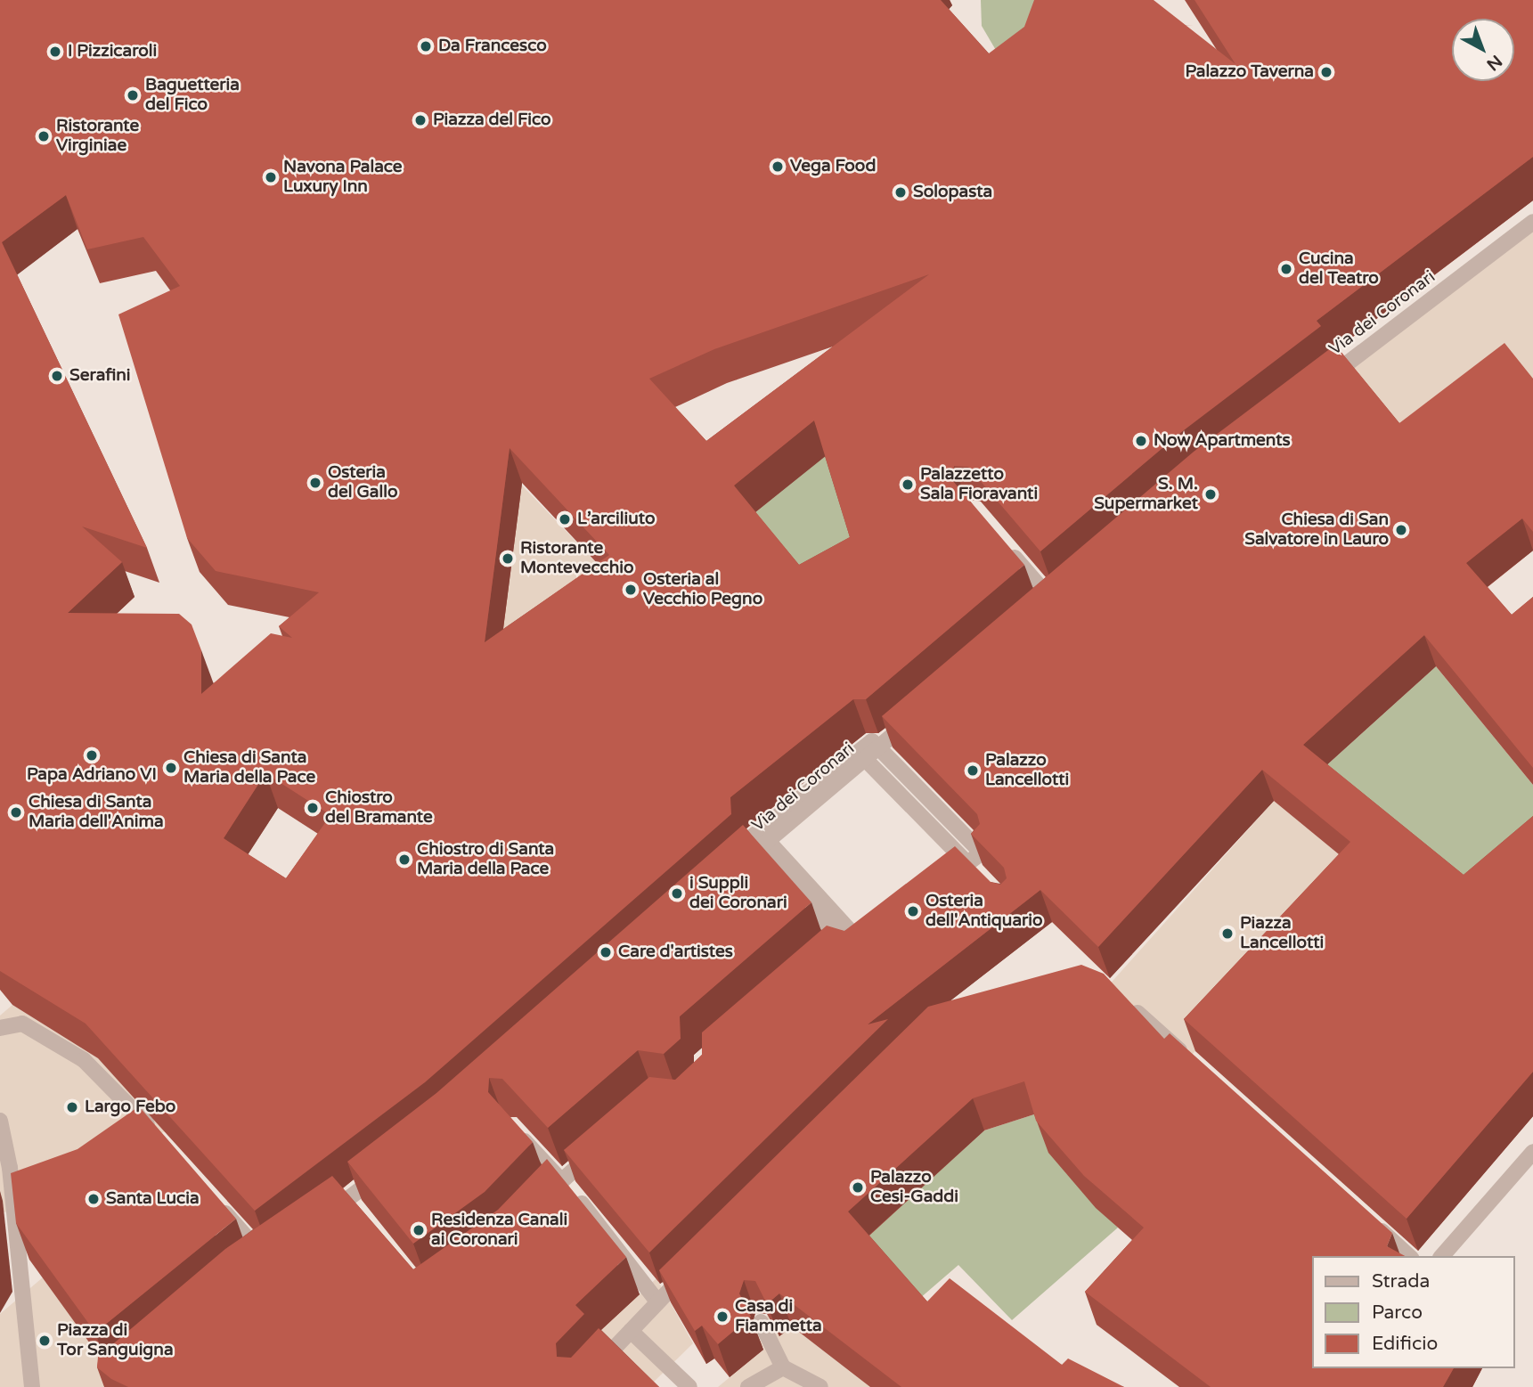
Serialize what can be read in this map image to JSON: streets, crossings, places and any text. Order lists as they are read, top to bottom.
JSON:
{
  "streets": {
    "street": ["Via dei Coronari"]
  },
  "places": [
    "Da Francesco",
    "I Pizzicaroli",
    "Palazzo Taverna",
    "Baguetteria del Fico",
    "Piazza del Fico",
    "Ristorante Virginiae",
    "Vega Food",
    "Navona Palace Luxury Inn",
    "Solopasta",
    "Cucina del Teatro",
    "Serafini",
    "Now Apartments",
    "Osteria del Gallo",
    "Palazzetto Sala Fioravanti",
    "S. M. Supermarket",
    "L’arciliuto",
    "Chiesa di San Salvatore in Lauro",
    "Ristorante Montevecchio",
    "Osteria al Vecchio Pegno",
    "Papa Adriano VI",
    "Chiesa di Santa Maria della Pace",
    "Palazzo Lancellotti",
    "Chiostro del Bramante",
    "Chiesa di Santa Maria dell'Anima",
    "Chiostro di Santa Maria della Pace",
    "i Suppli dei Coronari",
    "Osteria dell'Antiquario",
    "Piazza Lancellotti",
    "Care d'artistes",
    "Largo Febo",
    "Palazzo Cesi-Gaddi",
    "Santa Lucia",
    "Residenza Canali ai Coronari",
    "Casa di Fiammetta",
    "Piazza di Tor Sanguigna"
  ],
  "legend": ["Strada", "Parco", "Edificio"],
  "north": "bottom right"
}
